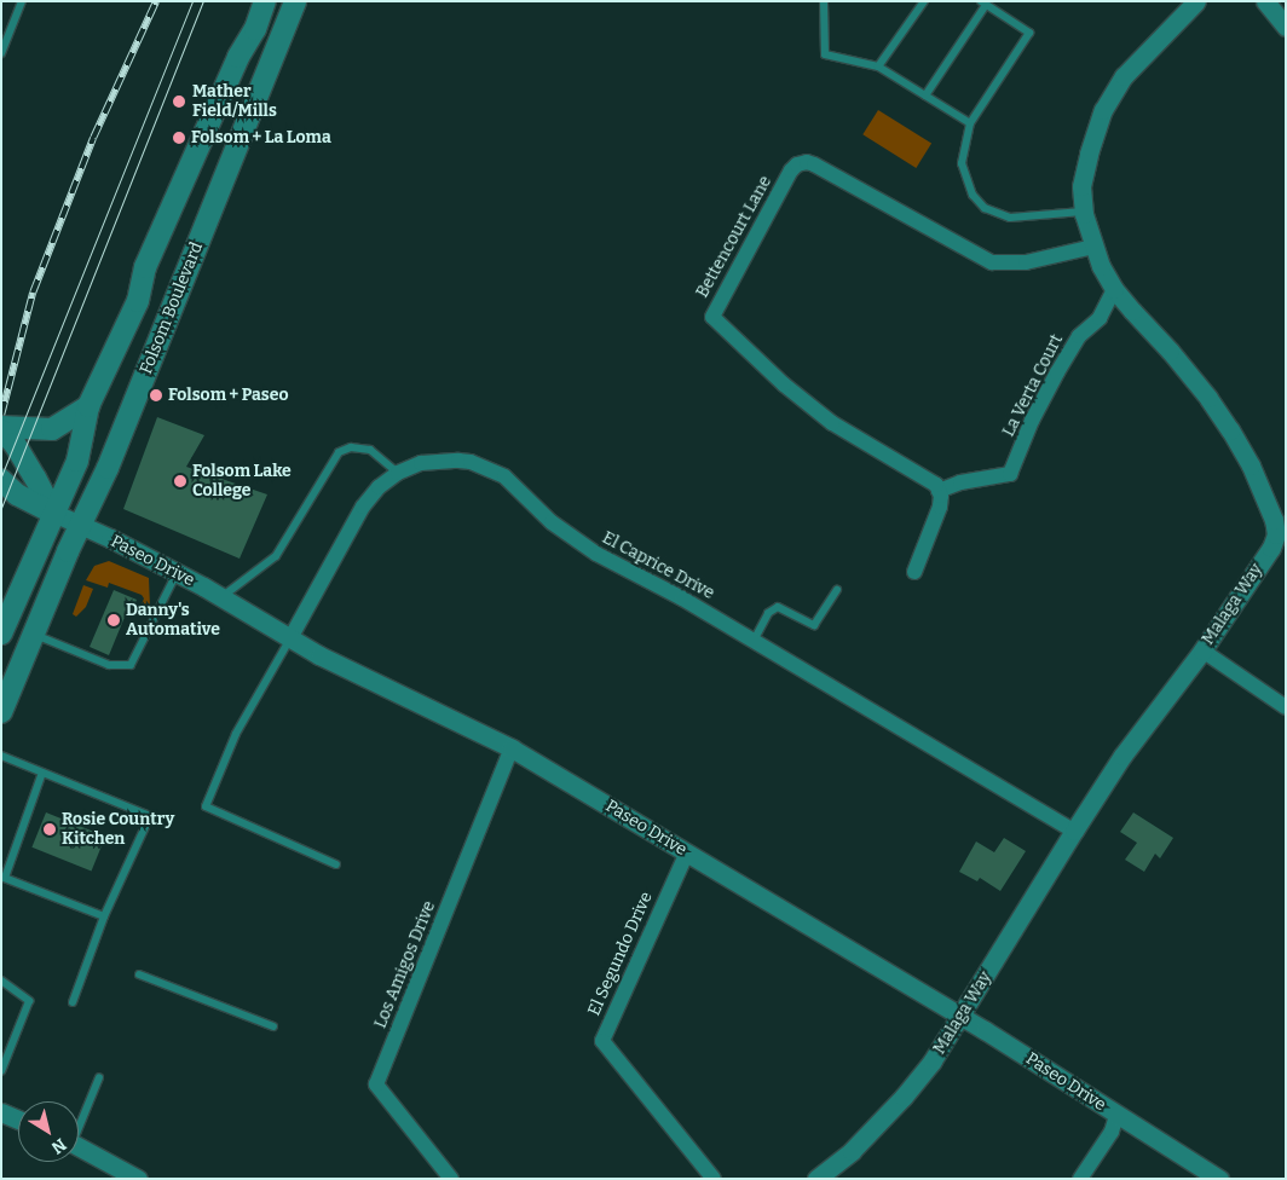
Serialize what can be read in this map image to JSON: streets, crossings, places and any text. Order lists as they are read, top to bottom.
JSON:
{
  "streets": {
    "main road": ["Folsom Boulevard"],
    "street": [
      "Bettencourt Lane",
      "La Verta Court",
      "Paseo Drive",
      "El Caprice Drive",
      "Malaga Way",
      "El Segundo Drive",
      "Los Amigos Drive"
    ]
  },
  "crossings": [
    ["Bettencourt Lane", "La Verta Court"],
    ["Bettencourt Lane", "Malaga Way"],
    ["Folsom Boulevard", "Paseo Drive"],
    ["La Verta Court", "Malaga Way"],
    ["Paseo Drive", "El Caprice Drive"],
    ["Paseo Drive", "Malaga Way"],
    ["Paseo Drive", "El Segundo Drive"],
    ["Paseo Drive", "Los Amigos Drive"],
    ["El Caprice Drive", "Malaga Way"]
  ],
  "places": [
    "Mather Field/Mills",
    "Folsom + La Loma",
    "Folsom + Paseo",
    "Folsom Lake College",
    "Danny's Automative",
    "Rosie Country Kitchen"
  ],
  "north": "bottom right"
}
